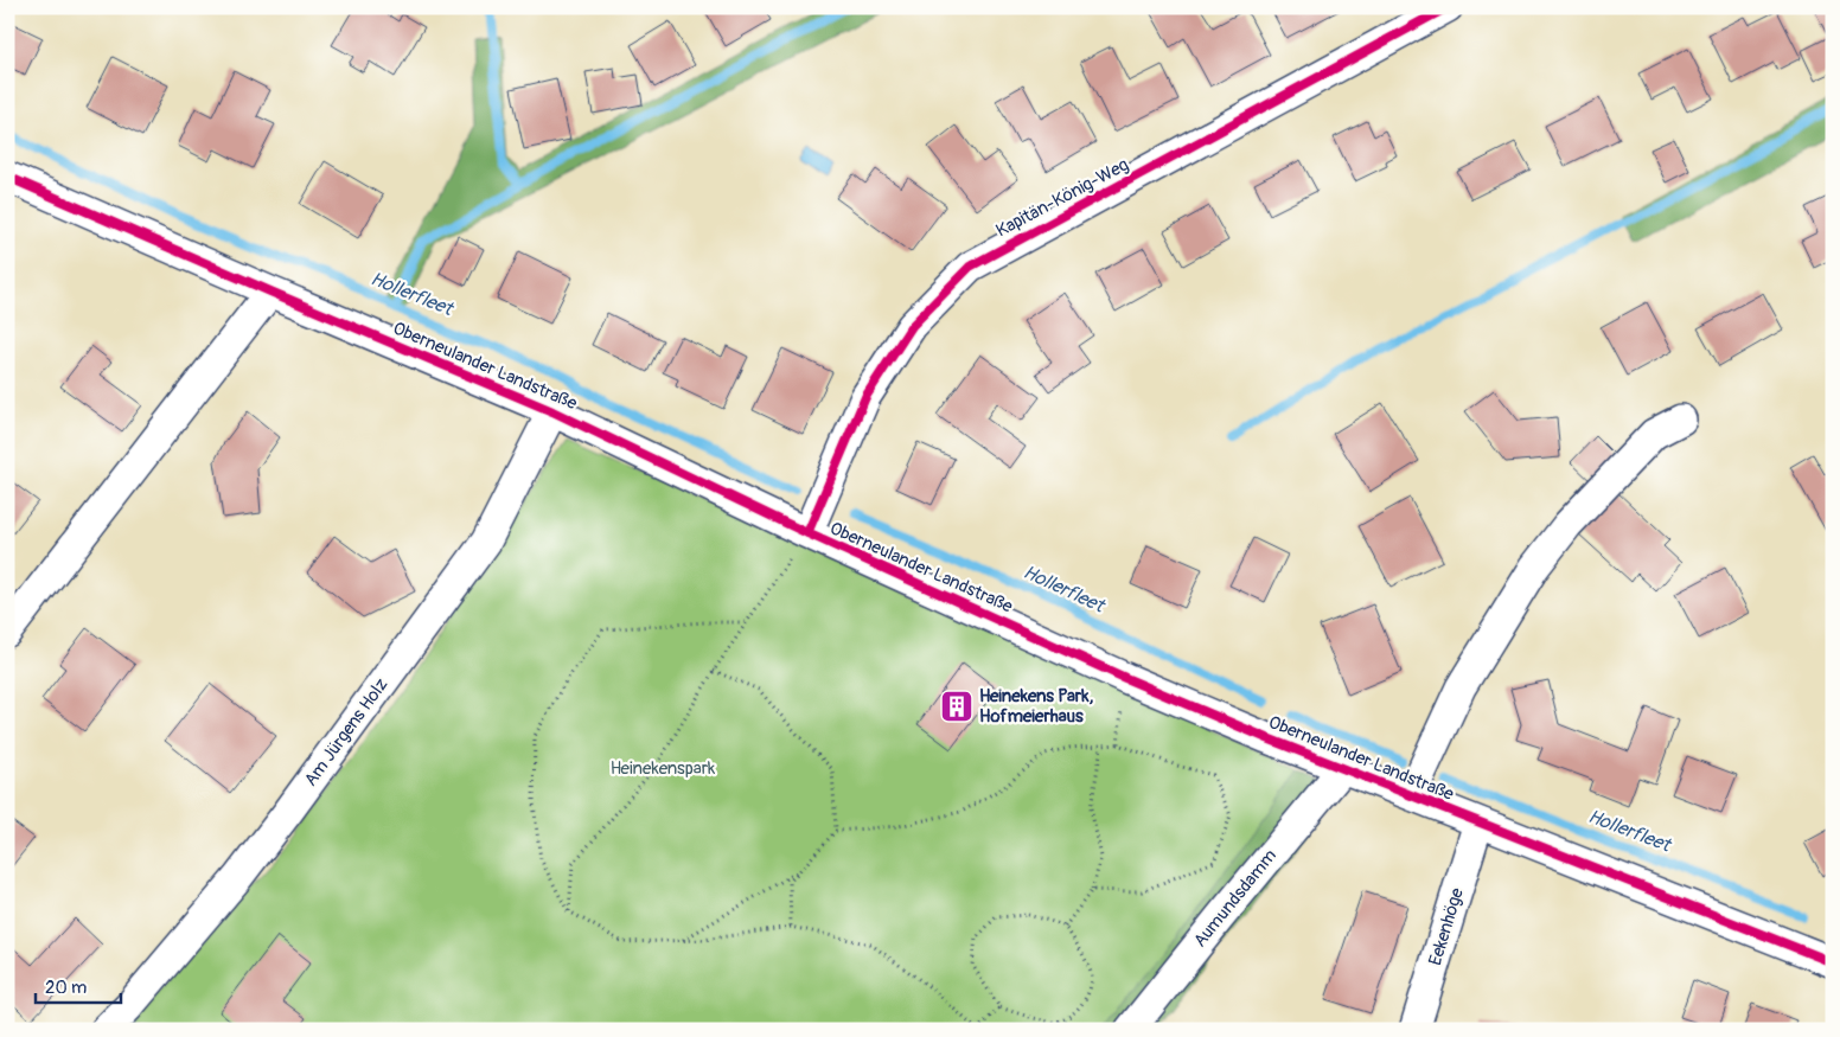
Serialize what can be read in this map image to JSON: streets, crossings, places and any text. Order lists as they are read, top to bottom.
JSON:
{
  "streets": {
    "street": [
      "Kapitän-König-Weg",
      "Oberneulander Landstraße",
      "Am Jürgens Holz",
      "Aumundsdamm",
      "Eekenhöge"
    ]
  },
  "crossings": [
    ["Kapitän-König-Weg", "Oberneulander Landstraße"],
    ["Oberneulander Landstraße", "Am Jürgens Holz"],
    ["Oberneulander Landstraße", "Aumundsdamm"],
    ["Oberneulander Landstraße", "Eekenhöge"]
  ],
  "water": ["Hollerfleet"],
  "parks": ["Heinekenspark"],
  "places": {
    "building": ["Heinekens Park, Hofmeierhaus"]
  },
  "scale_bar": "20 m"
}
